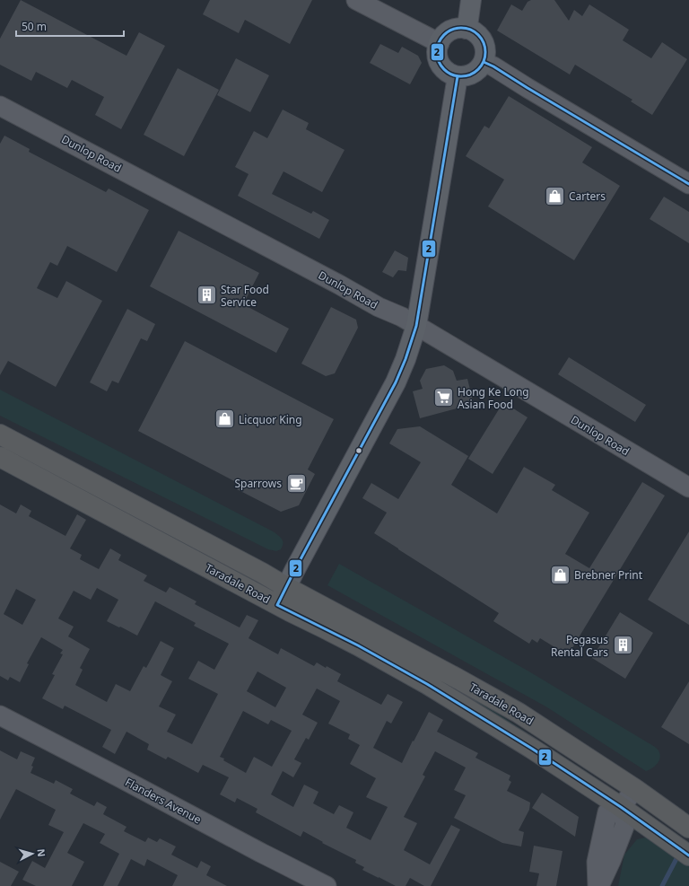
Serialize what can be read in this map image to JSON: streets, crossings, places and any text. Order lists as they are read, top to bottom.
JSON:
{
  "streets": {
    "highway": ["Taradale Road"],
    "street": ["Dunlop Road", "Flanders Avenue"]
  },
  "places": {
    "shop": ["Carters", "Licquor King", "Brebner Print"],
    "building": ["Star Food Service", "Pegasus Rental Cars"],
    "supermarket": ["Hong Ke Long Asian Food"],
    "cafe": ["Sparrows"]
  },
  "lines": ["transit line 2"],
  "scale_bar": "50 m",
  "north": "right"
}
